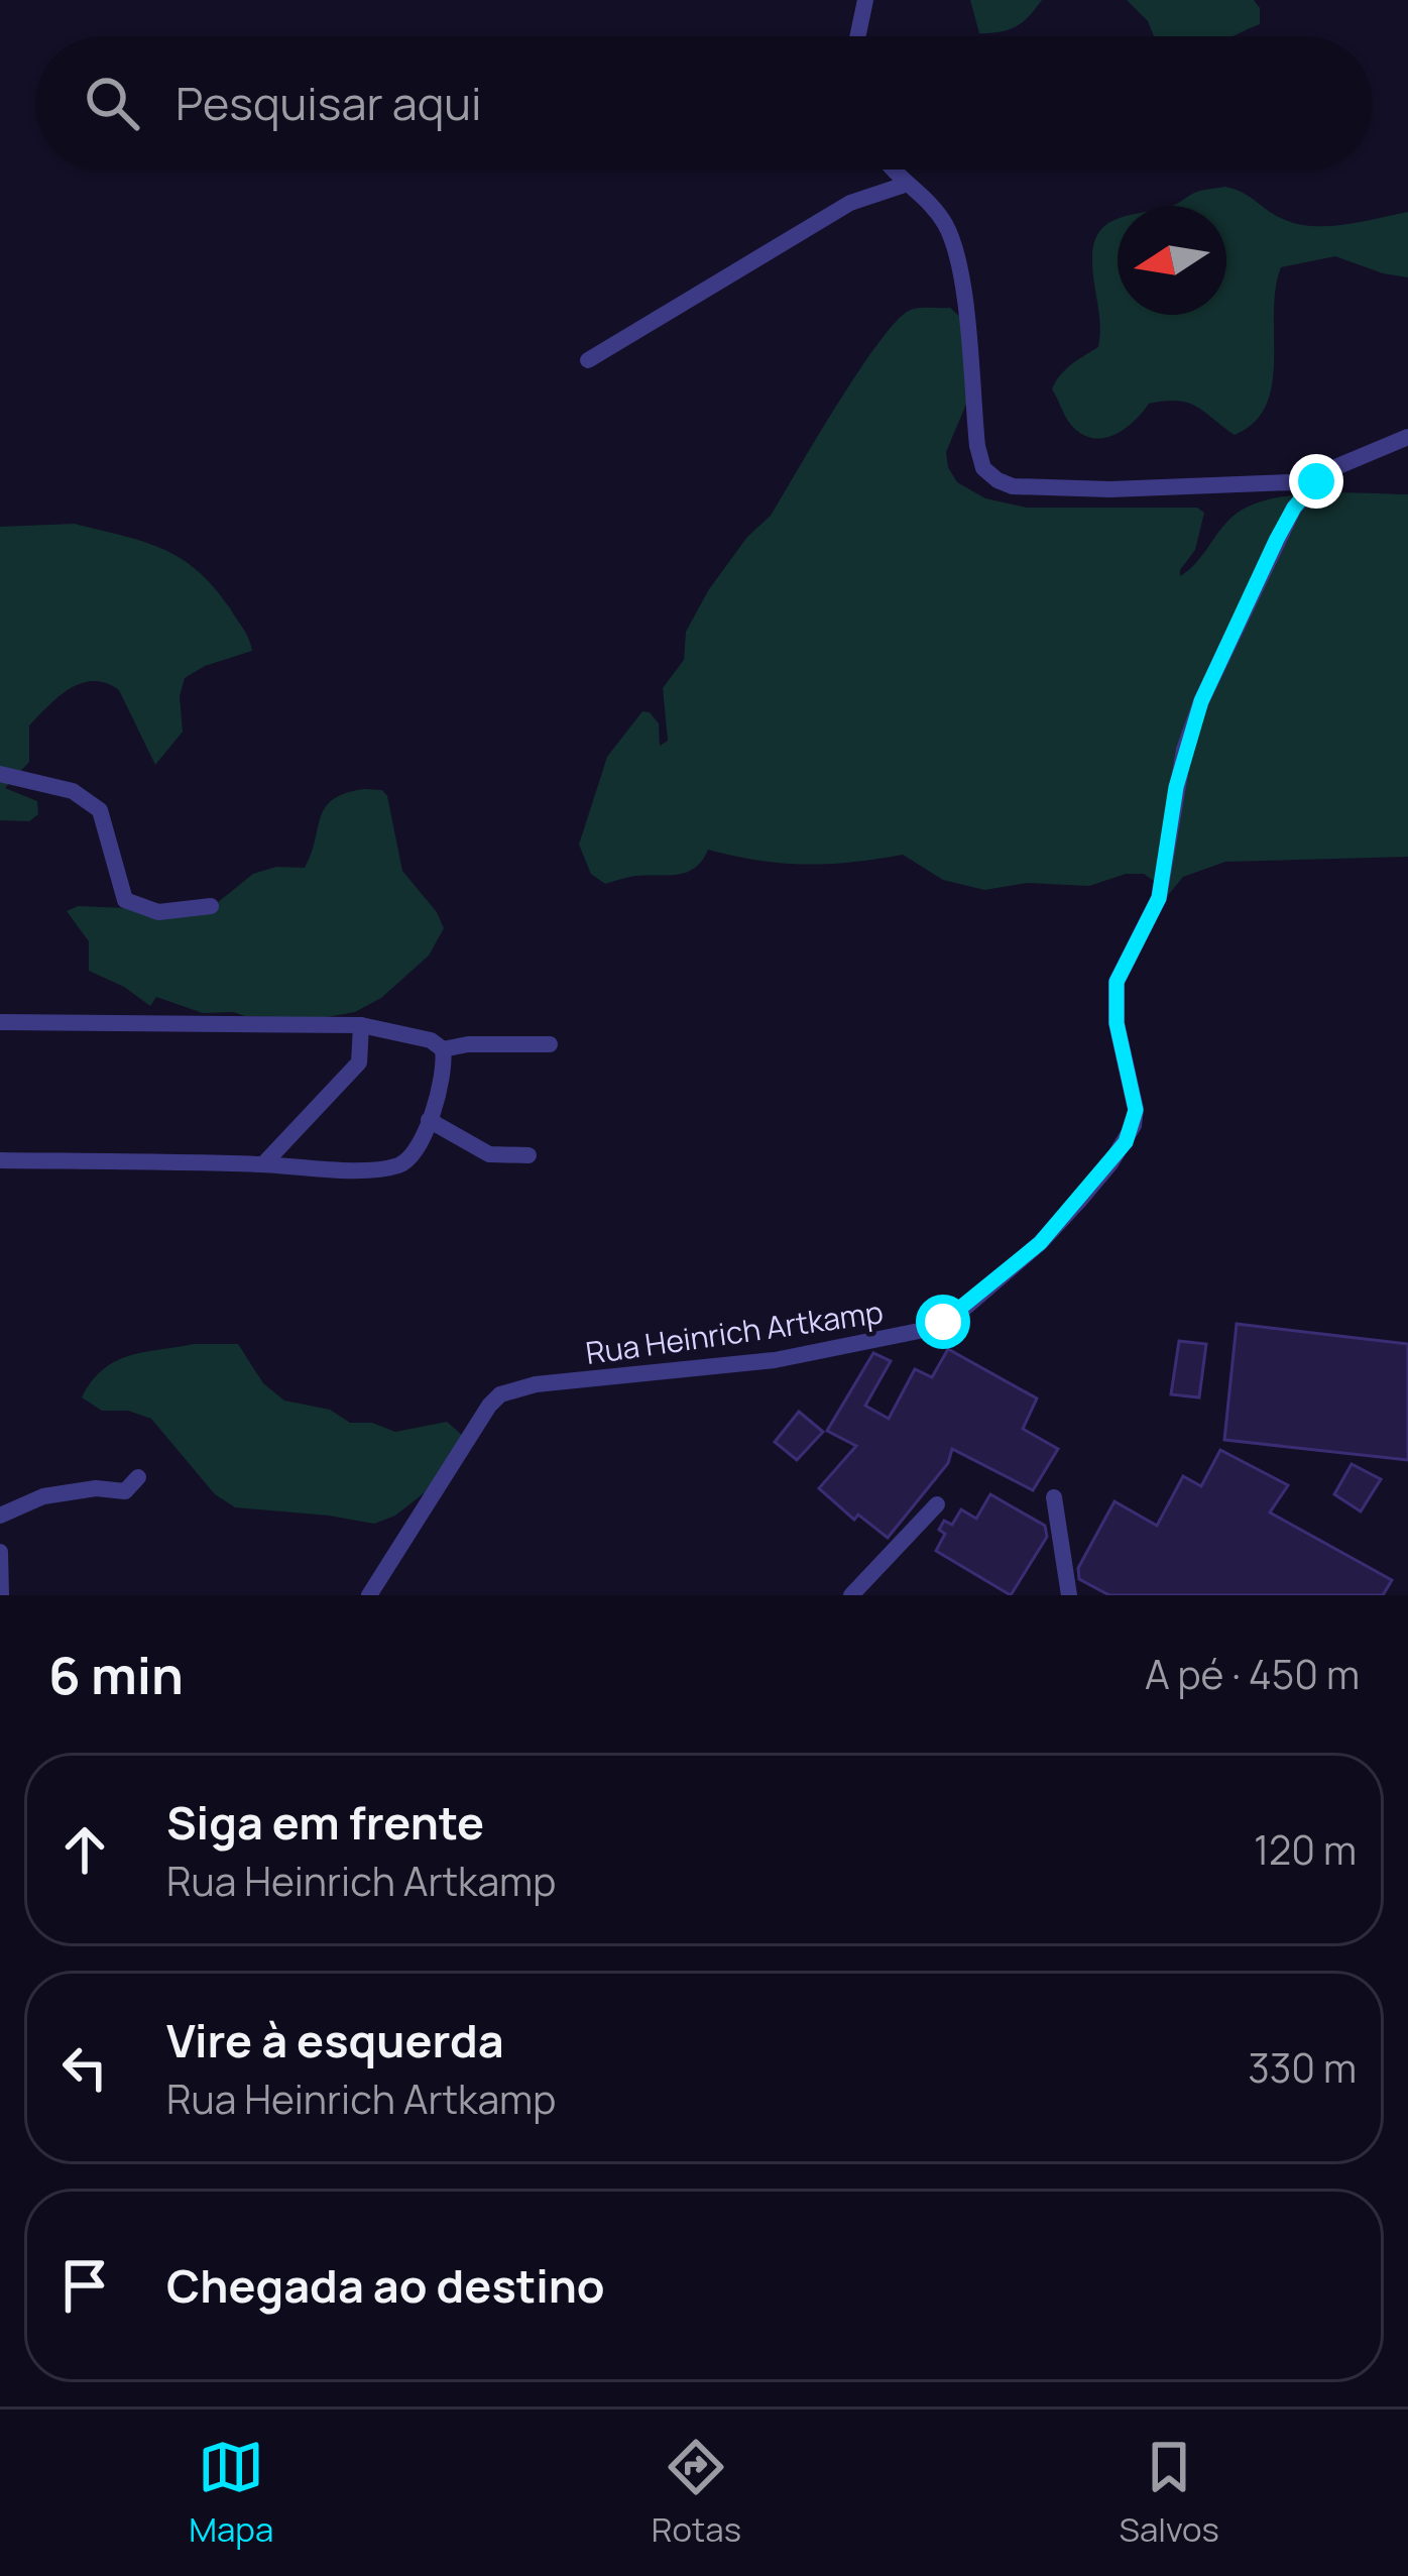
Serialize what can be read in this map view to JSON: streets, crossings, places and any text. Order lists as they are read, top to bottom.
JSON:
{
  "streets": {
    "street": ["Rua Heinrich Artkamp"]
  },
  "north": "left",
  "page": {
    "search": "Pesquisar aqui",
    "heading": ["6 min", "A pé · 450 m"],
    "list": [
      ["Siga em frente", "Rua Heinrich Artkamp", "120 m"],
      ["Vire à esquerda", "Rua Heinrich Artkamp", "330 m"],
      "Chegada ao destino"
    ],
    "nav": ["Mapa", "Rotas", "Salvos"]
  }
}
